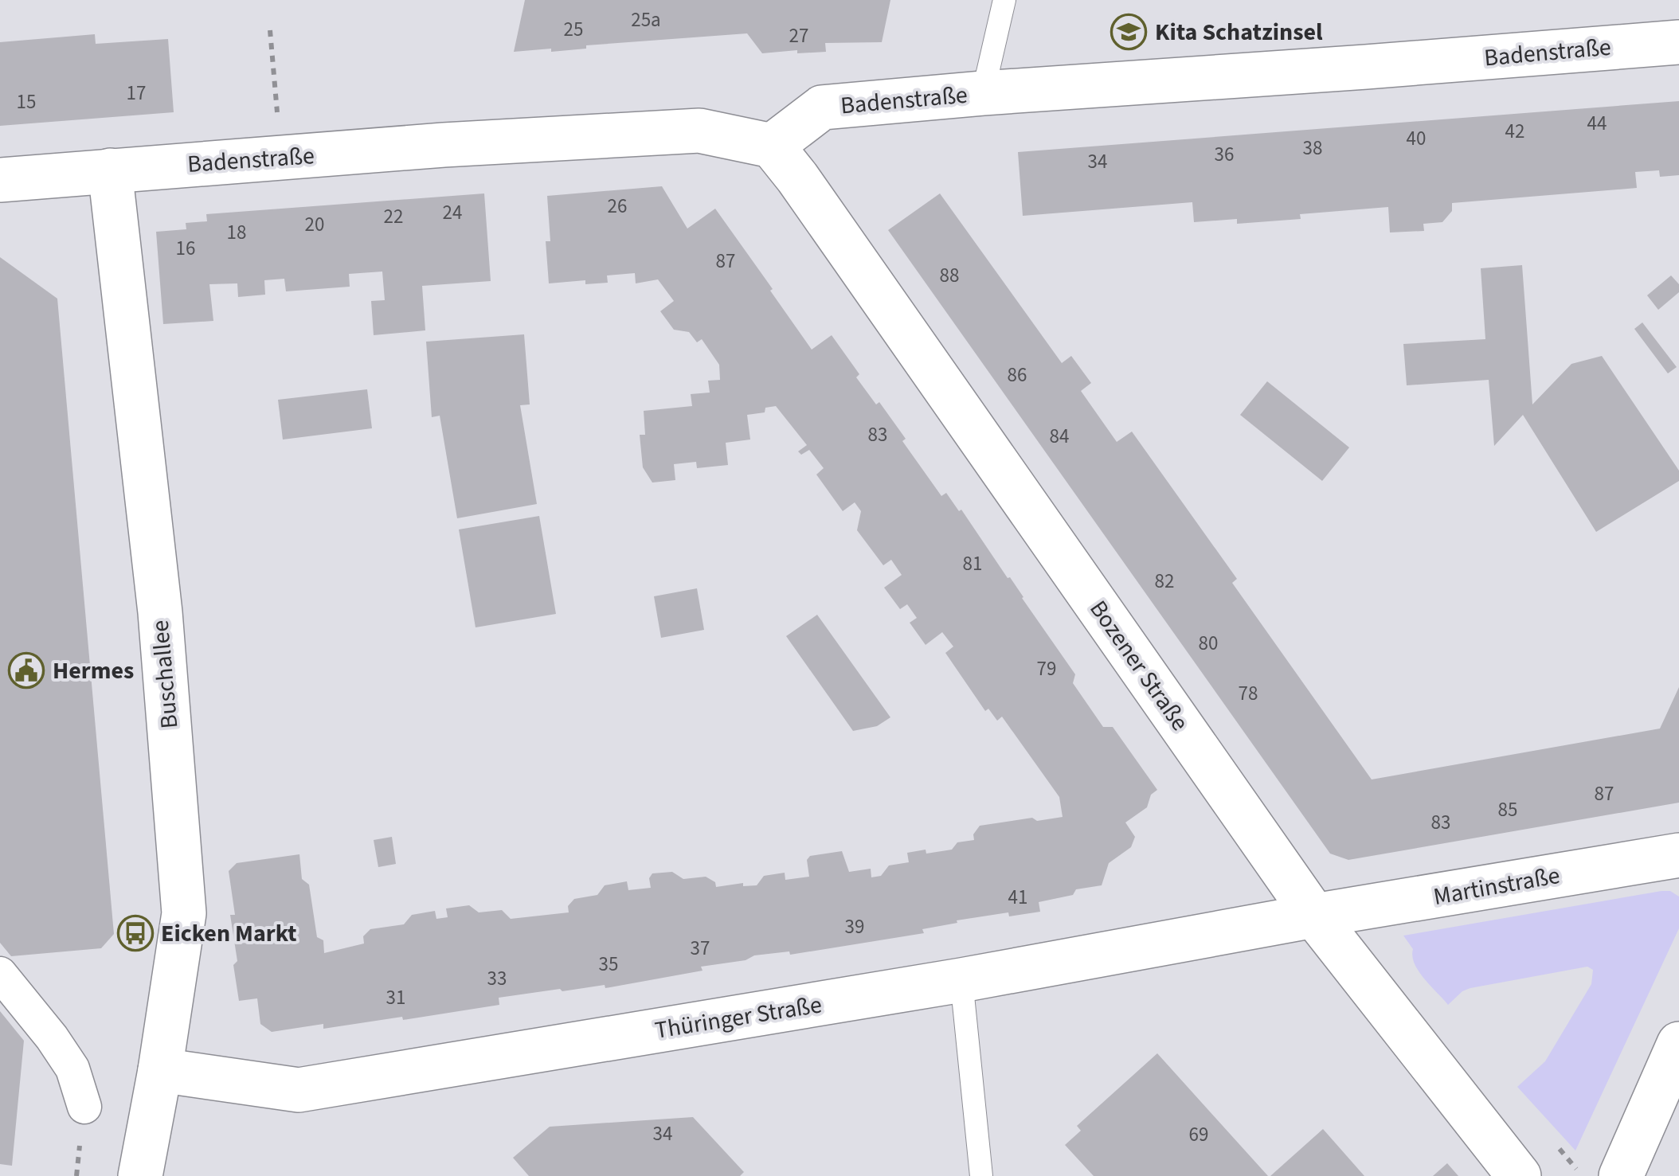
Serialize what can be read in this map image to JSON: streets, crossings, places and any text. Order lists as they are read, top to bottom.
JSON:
{
  "streets": {
    "street": [
      "Badenstraße",
      "Bozener Straße",
      "Buschallee",
      "Martinstraße",
      "Thüringer Straße"
    ]
  },
  "crossings": [
    ["Badenstraße", "Bozener Straße"],
    ["Badenstraße", "Buschallee"],
    ["Bozener Straße", "Martinstraße"],
    ["Bozener Straße", "Thüringer Straße"],
    ["Buschallee", "Thüringer Straße"],
    ["Martinstraße", "Thüringer Straße"]
  ],
  "places": {
    "school or university": ["Kita Schatzinsel"],
    "public building": ["Hermes"],
    "bus stop": ["Eicken Markt"]
  },
  "house_numbers": [
    "25a",
    "25",
    "27",
    "17",
    "15",
    "44",
    "42",
    "40",
    "38",
    "36",
    "34",
    "26",
    "24",
    "22",
    "20",
    "18",
    "16",
    "87",
    "88",
    "86",
    "83",
    "84",
    "81",
    "82",
    "80",
    "79",
    "78",
    "87",
    "85",
    "83",
    "41",
    "39",
    "37",
    "35",
    "33",
    "31",
    "34",
    "69"
  ]
}
